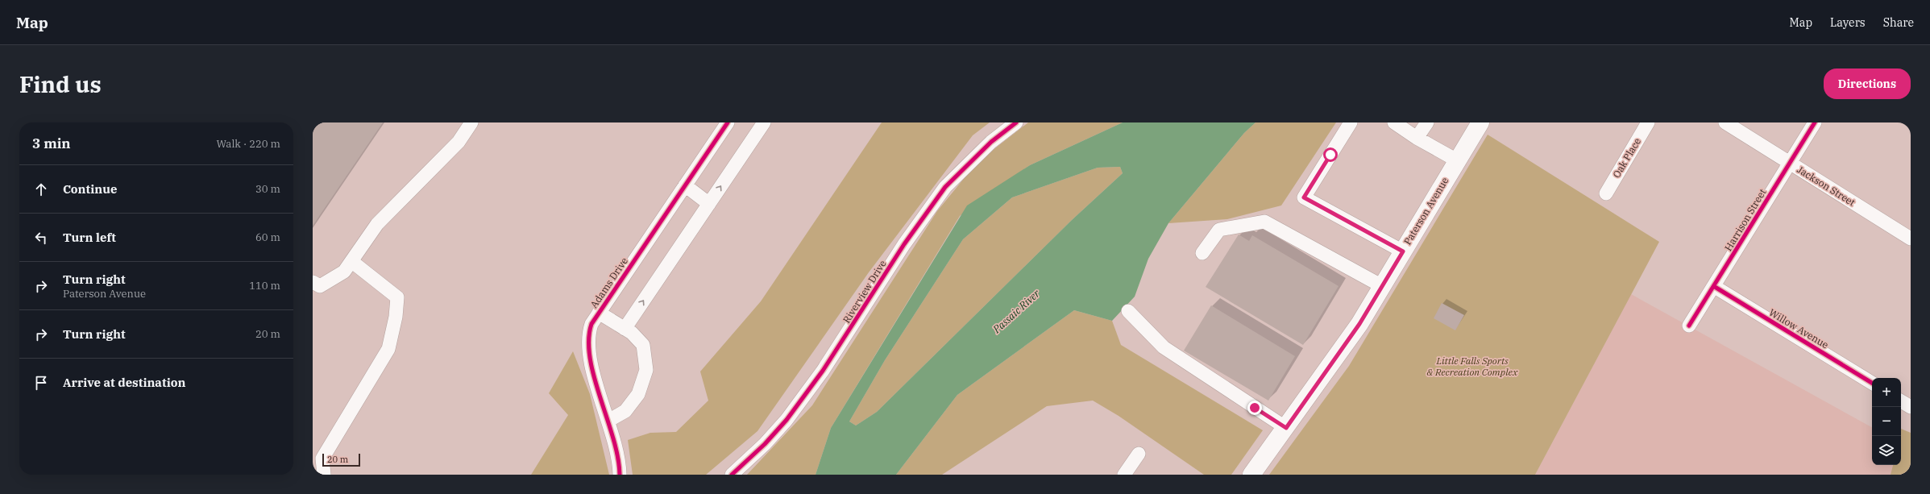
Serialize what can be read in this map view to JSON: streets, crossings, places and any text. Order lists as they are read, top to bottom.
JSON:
{
  "streets": {
    "main road": ["Paterson Avenue"],
    "street": [
      "Oak Place",
      "Jackson Street",
      "Harrison Street",
      "Adams Drive",
      "Riverview Drive",
      "Willow Avenue"
    ]
  },
  "crossings": [
    ["Jackson Street", "Harrison Street"],
    ["Harrison Street", "Willow Avenue"]
  ],
  "water": ["Passaic River"],
  "parks": ["Little Falls Sports & Recreation Complex"],
  "scale_bar": "20 m",
  "page": {
    "header": "Map",
    "nav": ["Map", "Layers", "Share"],
    "buttons": "Directions",
    "title": "Find us",
    "heading": ["3 min", "Walk · 220 m"],
    "list": [
      ["Continue", "30 m"],
      ["Turn left", "60 m"],
      ["Turn right", "Paterson Avenue", "110 m"],
      ["Turn right", "20 m"],
      "Arrive at destination"
    ],
    "map_buttons": ["+", "−"],
    "scale": "20 m"
  }
}
